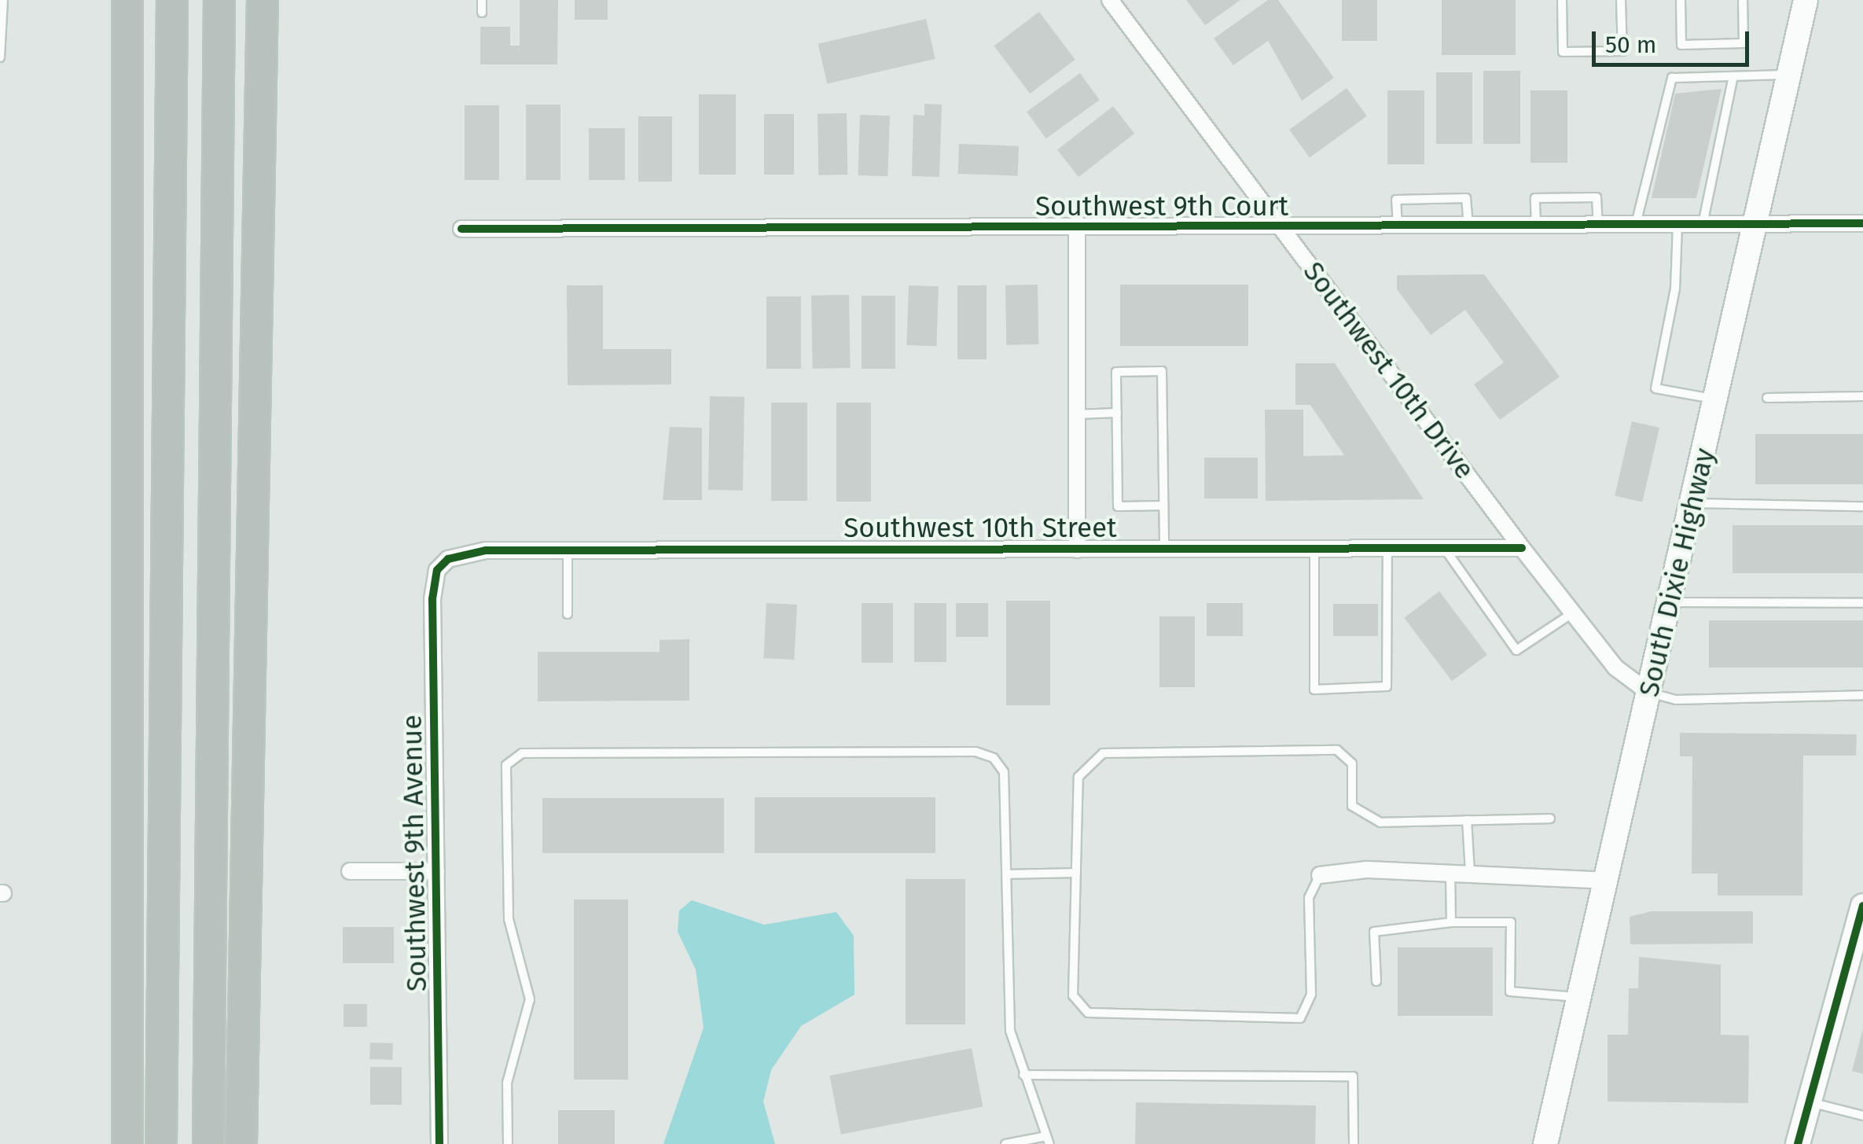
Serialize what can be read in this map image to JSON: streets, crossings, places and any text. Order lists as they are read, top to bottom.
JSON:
{
  "streets": {
    "main road": ["South Dixie Highway"],
    "street": [
      "Southwest 9th Court",
      "Southwest 10th Drive",
      "Southwest 10th Street",
      "Southwest 9th Avenue"
    ]
  },
  "crossings": [
    ["Southwest 9th Court", "Southwest 10th Drive"],
    ["Southwest 9th Court", "South Dixie Highway"],
    ["Southwest 10th Drive", "Southwest 10th Street"],
    ["Southwest 10th Drive", "South Dixie Highway"],
    ["Southwest 10th Street", "Southwest 9th Avenue"]
  ],
  "scale_bar": "50 m"
}
